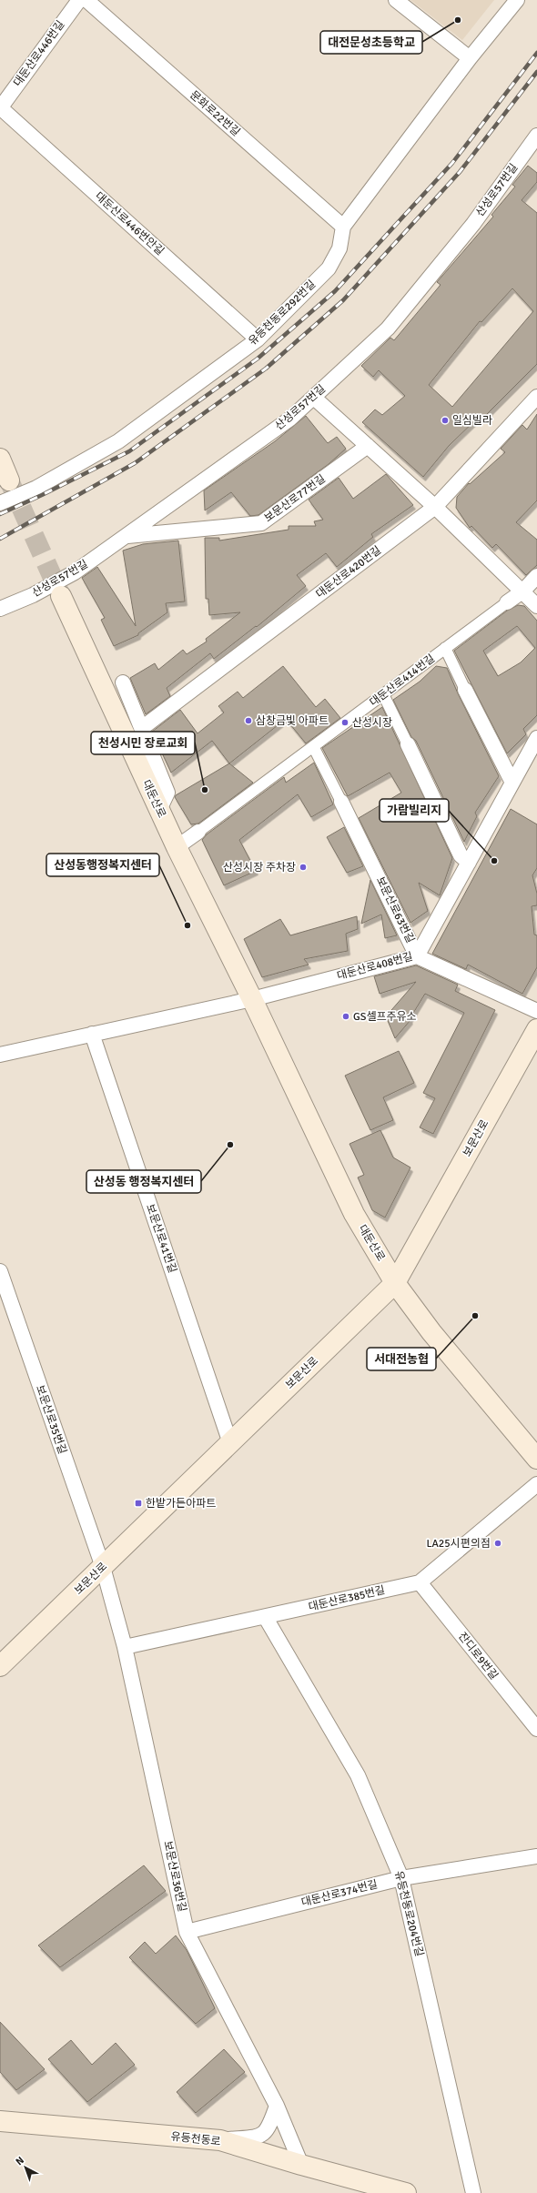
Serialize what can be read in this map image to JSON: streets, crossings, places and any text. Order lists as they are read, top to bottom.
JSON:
{
  "streets": {
    "main road": ["대둔산로", "보문산로", "유등천동로"],
    "street": [
      "대둔산로446번길",
      "문화로22번길",
      "산성로57번길",
      "대둔산로446번안길",
      "유등천동로292번길",
      "보문산로77번길",
      "대둔산로420번길",
      "대둔산로414번길",
      "보문산로63번길",
      "대둔산로408번길",
      "보문산로41번길",
      "보문산로35번길",
      "대둔산로385번길",
      "잔디로9번길",
      "보문산로36번길",
      "대둔산로374번길",
      "유등천동로204번길"
    ]
  },
  "crossings": [
    ["대둔산로446번길", "대둔산로446번안길"],
    ["문화로22번길", "유등천동로292번길"],
    ["산성로57번길", "보문산로77번길"],
    ["대둔산로446번안길", "유등천동로292번길"],
    ["대둔산로414번길", "대둔산로"],
    ["대둔산로414번길", "보문산로63번길"],
    ["대둔산로", "대둔산로408번길"],
    ["대둔산로", "보문산로"],
    ["보문산로63번길", "대둔산로408번길"],
    ["보문산로", "보문산로41번길"],
    ["보문산로", "보문산로35번길"],
    ["보문산로", "보문산로36번길"],
    ["보문산로35번길", "보문산로36번길"],
    ["대둔산로385번길", "잔디로9번길"],
    ["대둔산로385번길", "보문산로36번길"],
    ["대둔산로385번길", "유등천동로204번길"],
    ["보문산로36번길", "대둔산로374번길"],
    ["보문산로36번길", "유등천동로"],
    ["대둔산로374번길", "유등천동로204번길"]
  ],
  "places": {
    "other": [
      "대전문성초등학교",
      "일심빌라",
      "삼창금빛 아파트",
      "산성시장",
      "천성시민 장로교회",
      "가람빌리지",
      "산성시장 주차장",
      "산성동행정복지센터",
      "GS셀프주유소",
      "산성동 행정복지센터",
      "서대전농협",
      "LA25시편의점"
    ],
    "transit": ["한밭가든아파트"]
  },
  "north": "top left"
}
